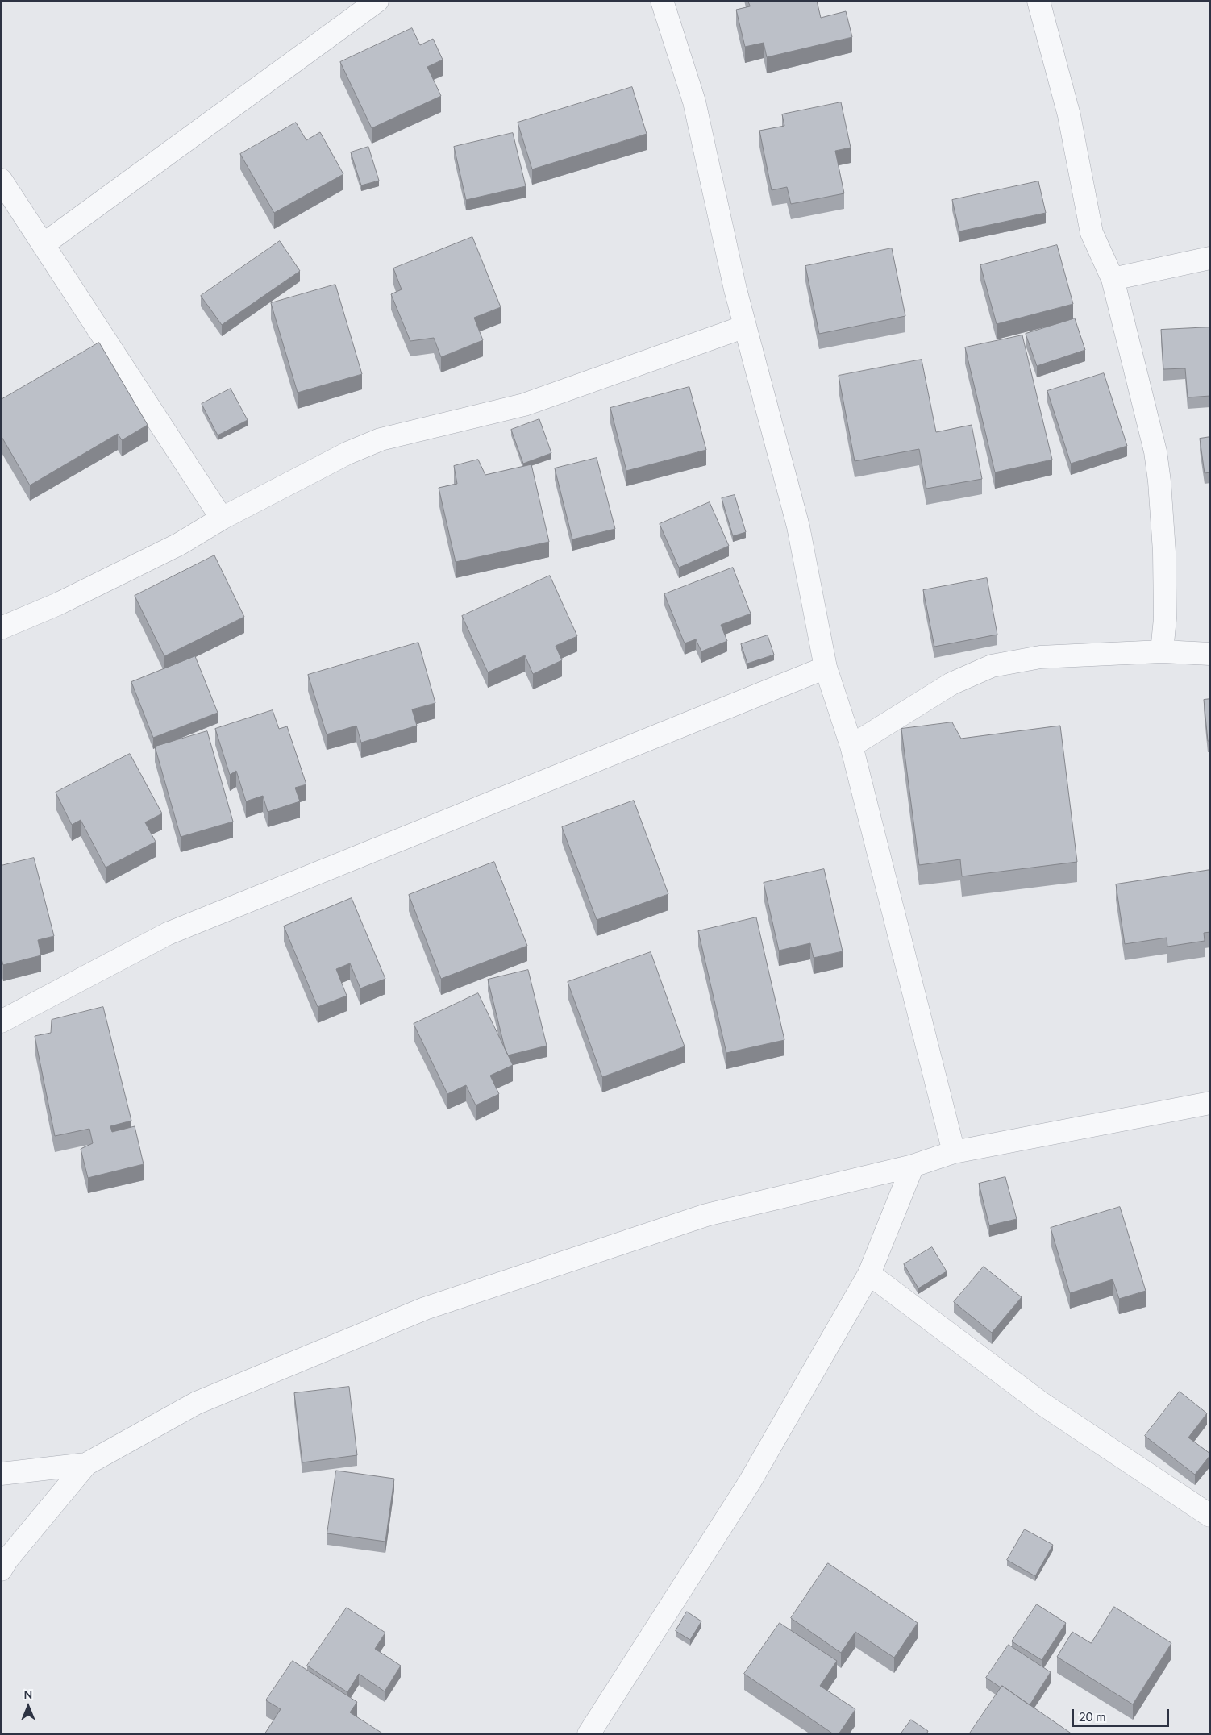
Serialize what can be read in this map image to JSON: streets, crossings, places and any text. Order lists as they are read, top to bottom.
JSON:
{
  "scale_bar": "20 m",
  "north": "top"
}
